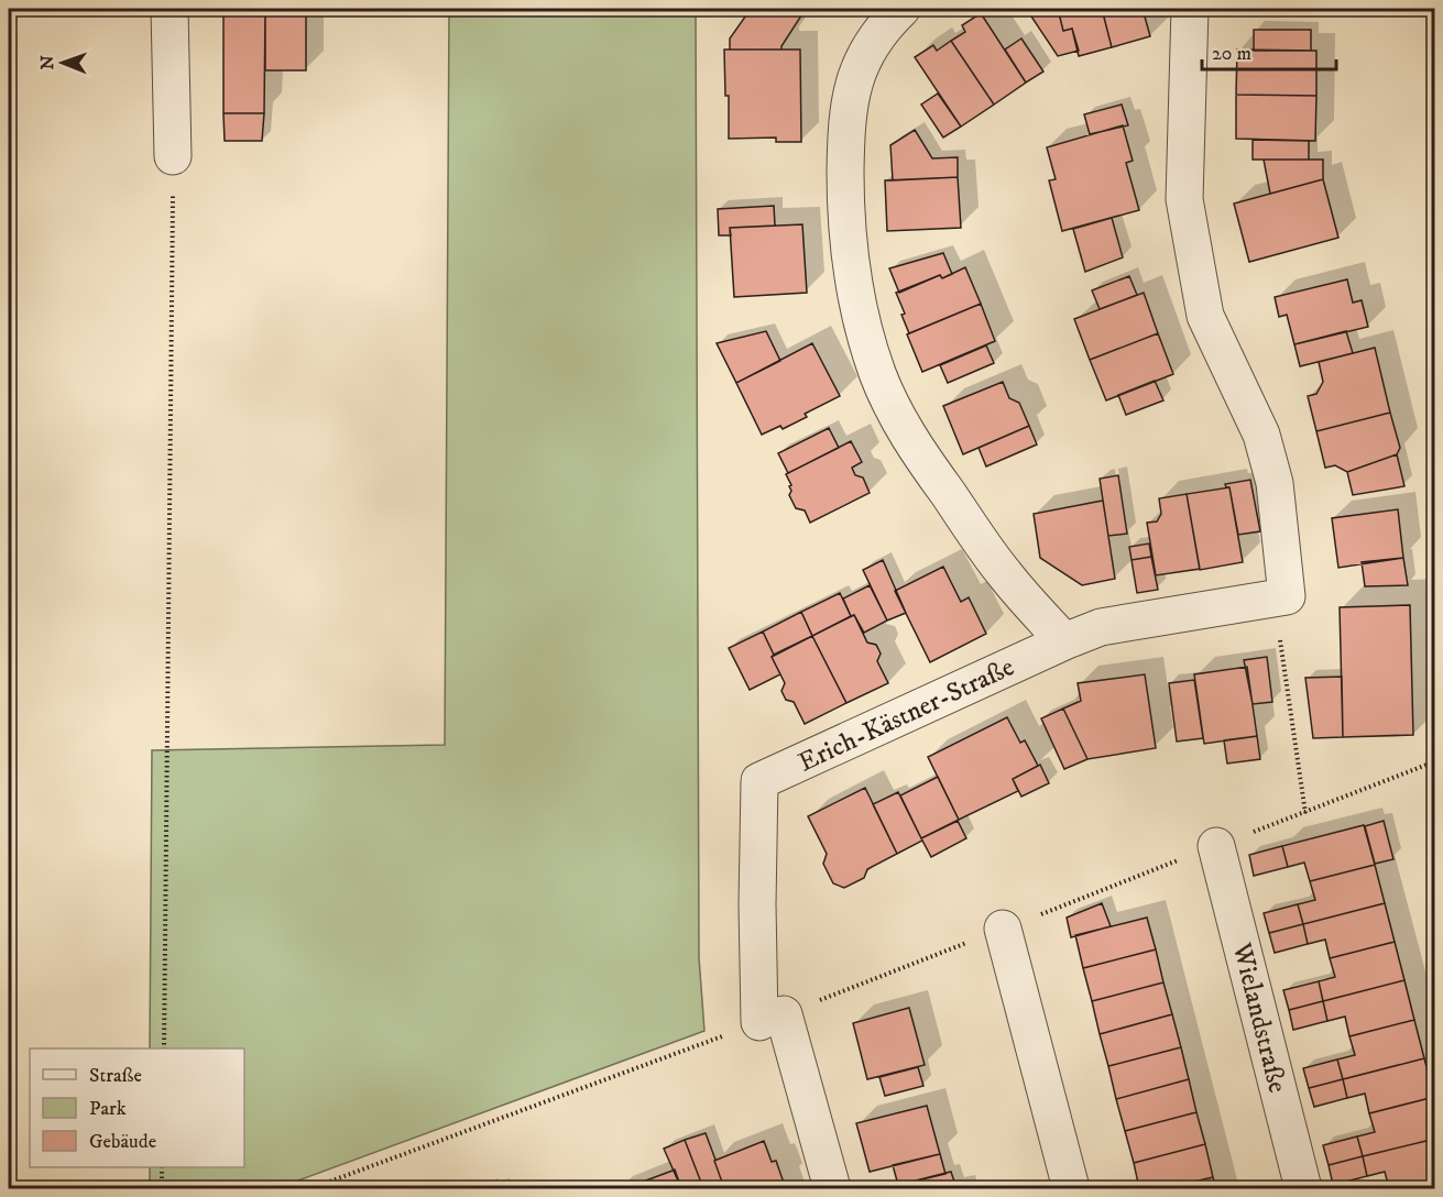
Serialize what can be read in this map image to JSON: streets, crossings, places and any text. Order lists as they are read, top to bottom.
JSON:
{
  "streets": {
    "street": ["Erich-Kästner-Straße", "Wielandstraße"]
  },
  "legend": ["Straße", "Park", "Gebäude"],
  "scale_bar": "20 m",
  "north": "left"
}
